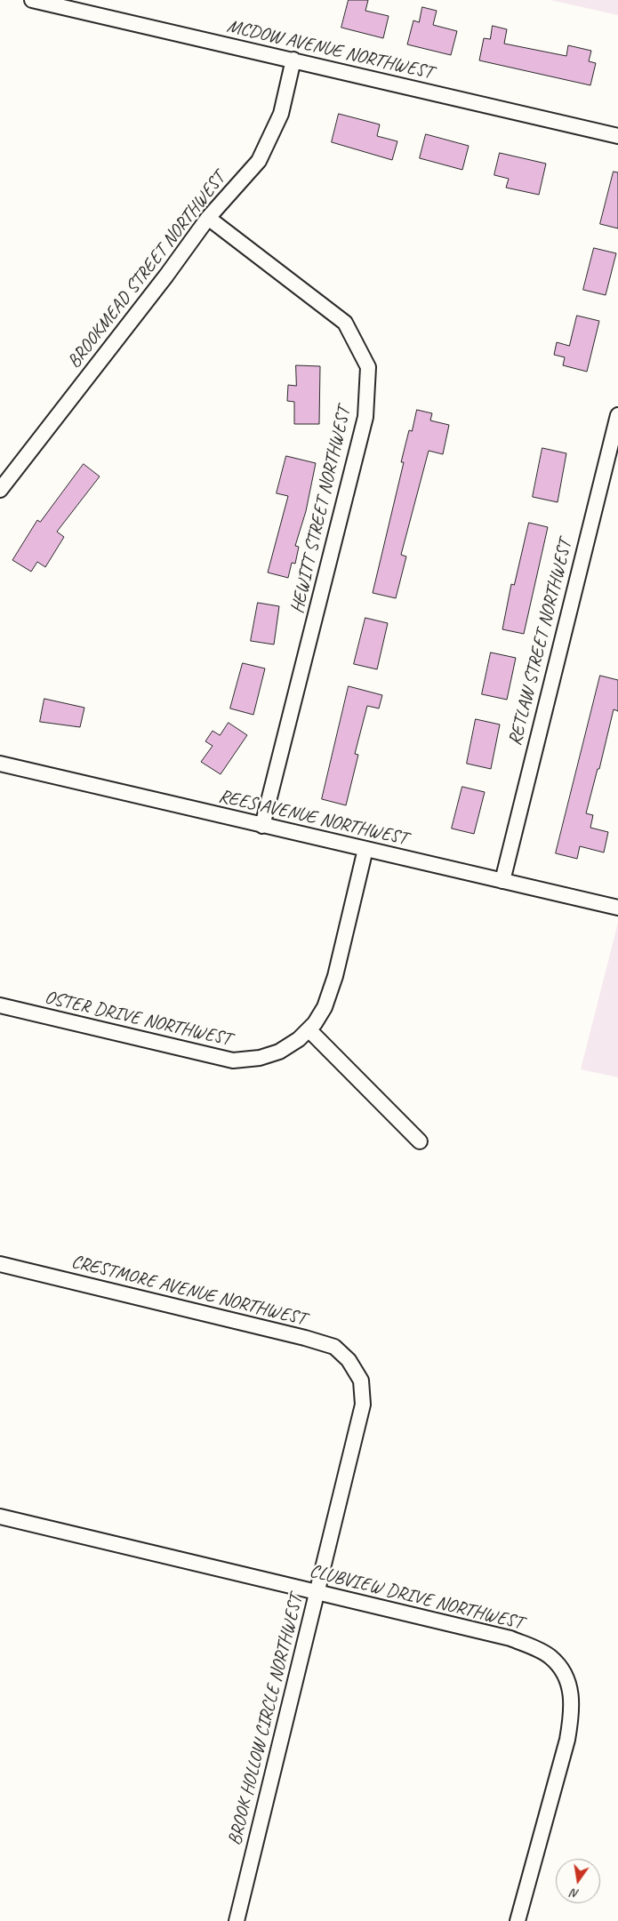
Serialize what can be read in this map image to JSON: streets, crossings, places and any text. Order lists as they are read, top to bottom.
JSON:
{
  "streets": {
    "street": [
      "MCDOW AVENUE NORTHWEST",
      "BROOKMEAD STREET NORTHWEST",
      "HEWITT STREET NORTHWEST",
      "RETLAW STREET NORTHWEST",
      "REES AVENUE NORTHWEST",
      "OSTER DRIVE NORTHWEST",
      "CRESTMORE AVENUE NORTHWEST",
      "CLUBVIEW DRIVE NORTHWEST",
      "BROOK HOLLOW CIRCLE NORTHWEST"
    ]
  },
  "crossings": [
    ["MCDOW AVENUE NORTHWEST", "BROOKMEAD STREET NORTHWEST"],
    ["BROOKMEAD STREET NORTHWEST", "HEWITT STREET NORTHWEST"],
    ["HEWITT STREET NORTHWEST", "REES AVENUE NORTHWEST"],
    ["RETLAW STREET NORTHWEST", "REES AVENUE NORTHWEST"],
    ["REES AVENUE NORTHWEST", "OSTER DRIVE NORTHWEST"],
    ["CRESTMORE AVENUE NORTHWEST", "BROOK HOLLOW CIRCLE NORTHWEST"],
    ["CLUBVIEW DRIVE NORTHWEST", "BROOK HOLLOW CIRCLE NORTHWEST"]
  ],
  "north": "bottom"
}
